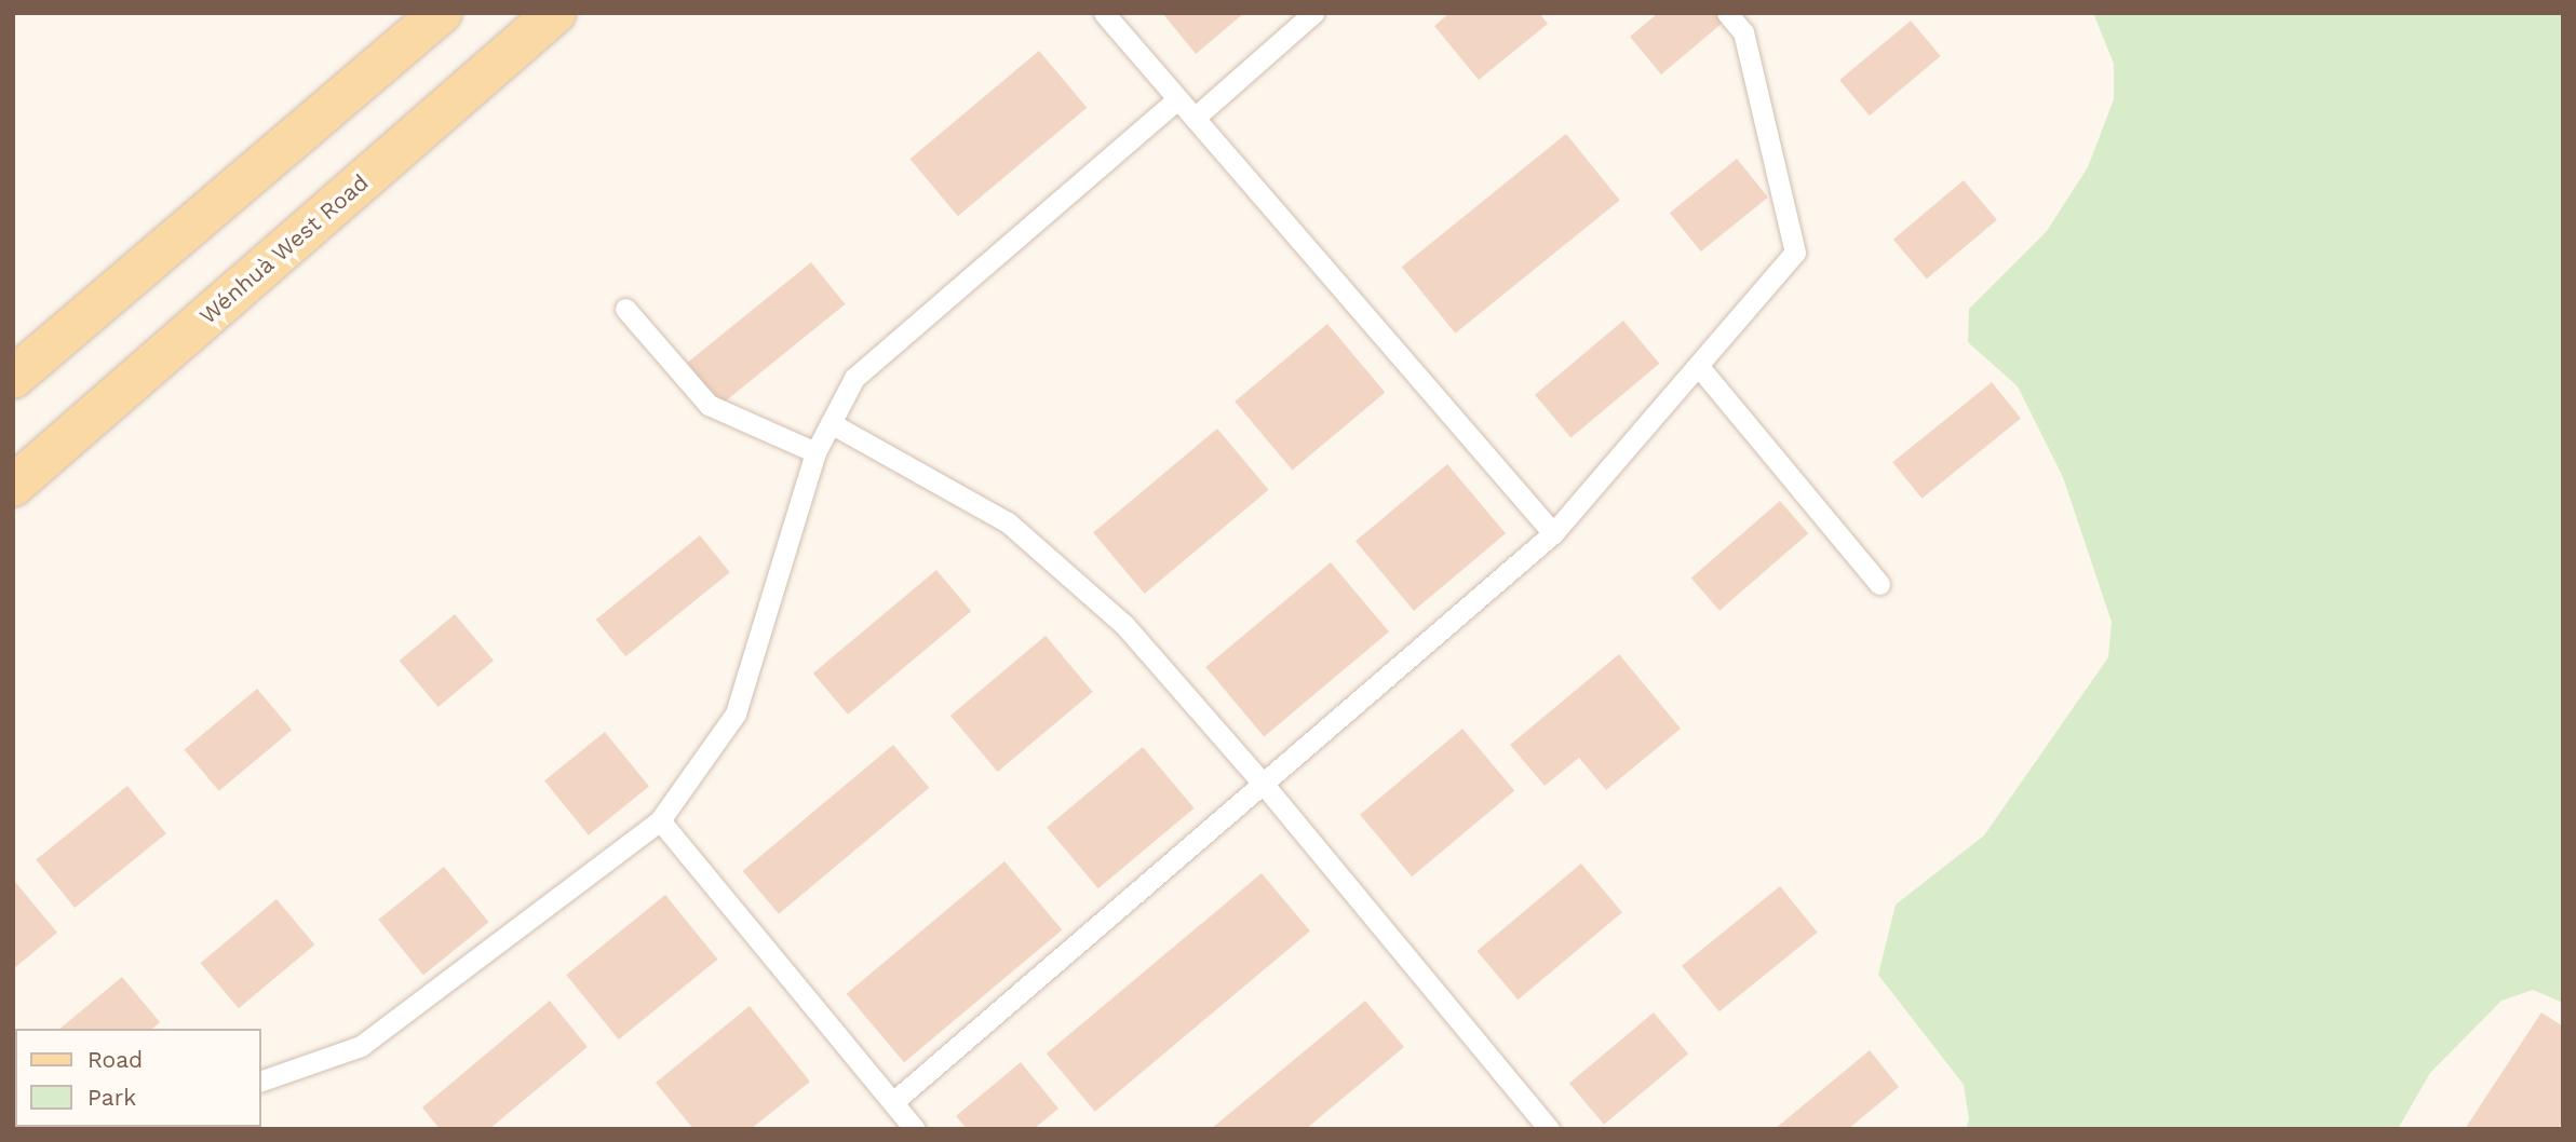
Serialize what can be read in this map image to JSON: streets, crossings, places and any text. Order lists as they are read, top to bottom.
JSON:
{
  "streets": {
    "main road": ["Wénhuà West Road"]
  },
  "legend": ["Road", "Park"]
}
